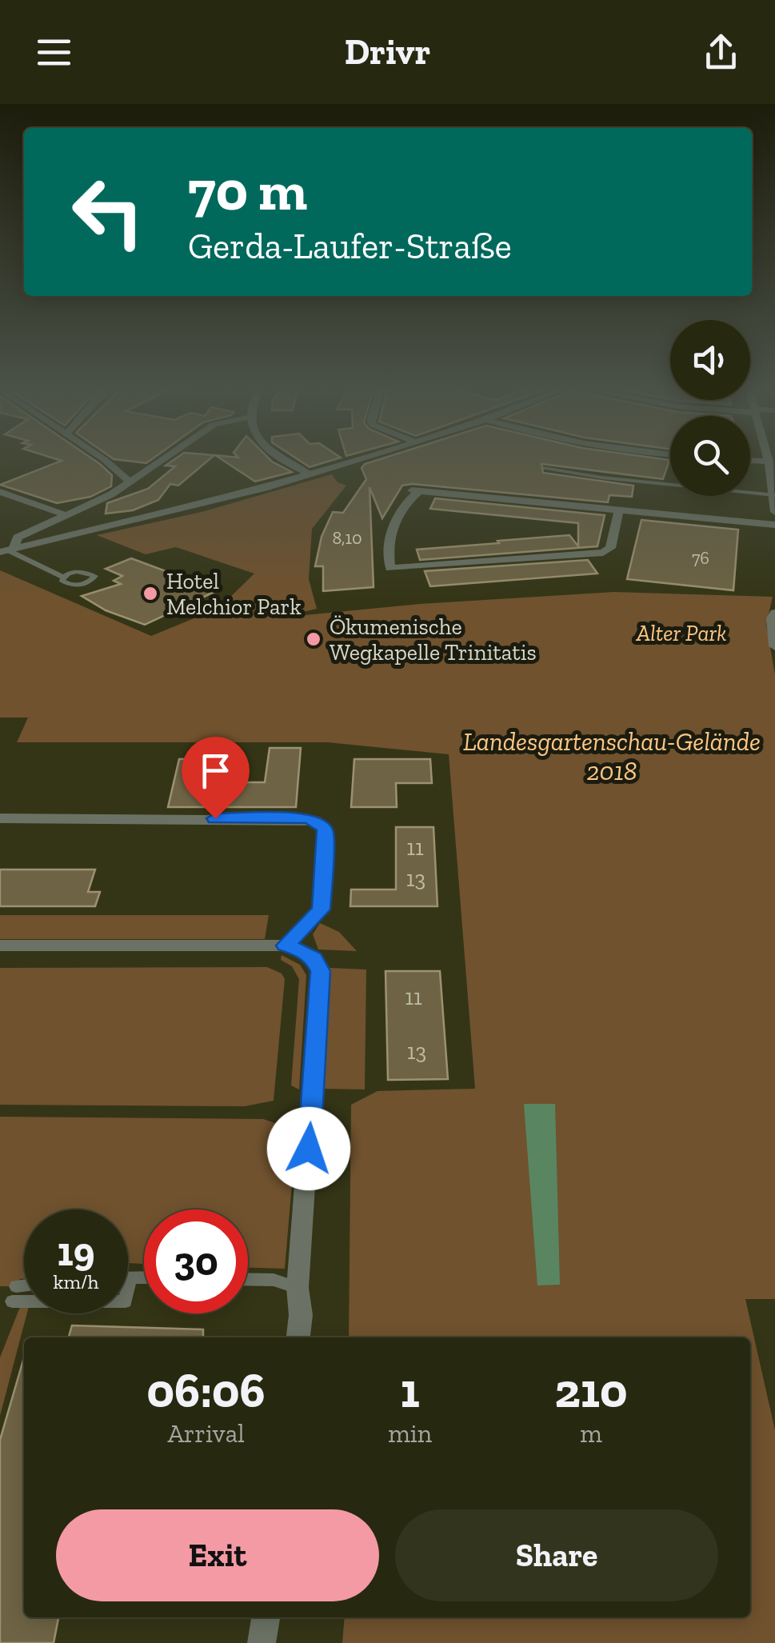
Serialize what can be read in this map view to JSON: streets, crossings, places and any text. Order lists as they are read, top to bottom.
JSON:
{
  "parks": ["Alter Park", "Landesgartenschau-Gelände 2018"],
  "places": ["Hotel Melchior Park", "Ökumenische Wegkapelle Trinitatis"],
  "house_numbers": [
    "8,10",
    "76",
    "11",
    "13",
    "11",
    "13"
  ],
  "page": {
    "header": "Drivr",
    "turn": ["70 m", "Gerda-Laufer-Straße"],
    "speed": "19 km/h",
    "limit": "30",
    "eta": [
      "06:06",
      "Arrival",
      "1",
      "min",
      "210",
      "m"
    ],
    "buttons": ["Exit", "Share"]
  }
}
